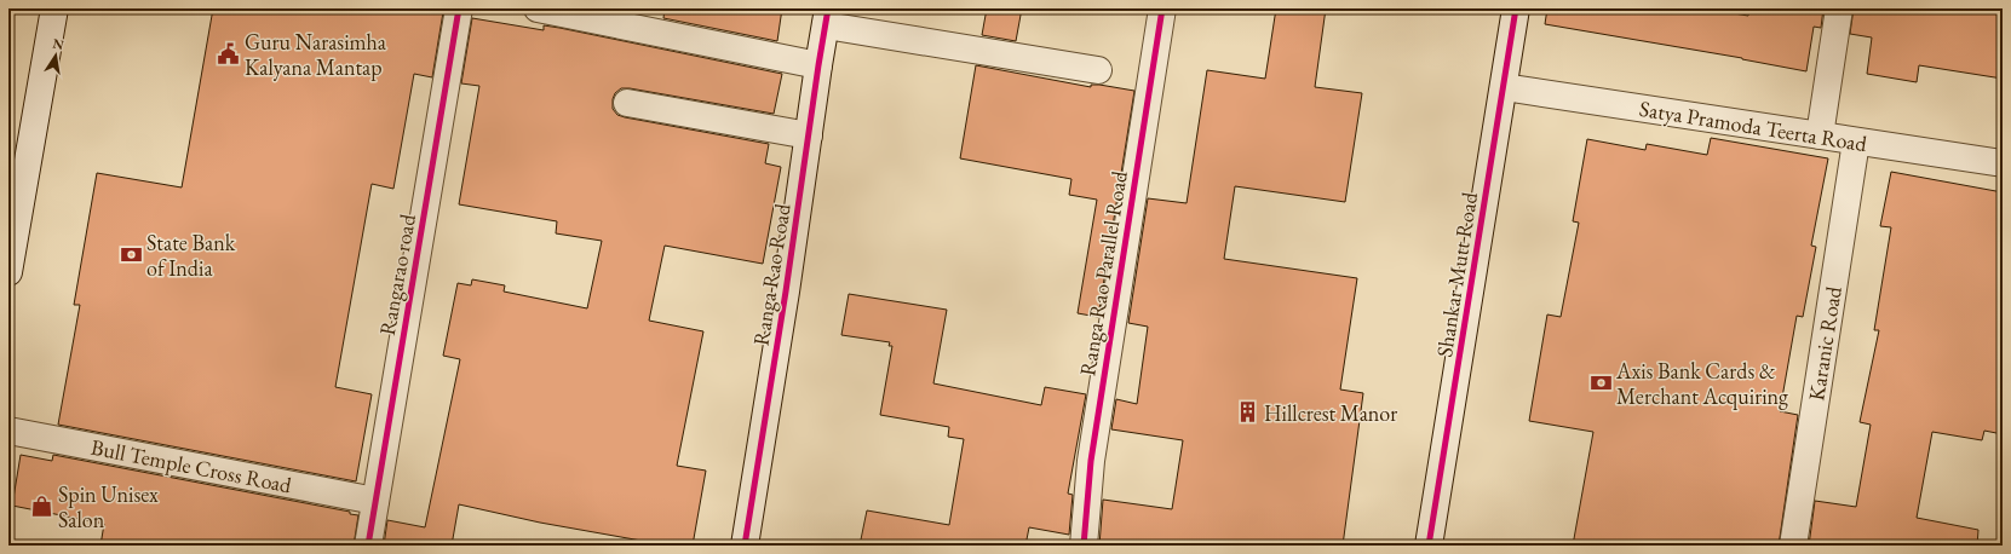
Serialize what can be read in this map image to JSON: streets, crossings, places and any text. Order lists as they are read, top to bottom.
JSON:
{
  "streets": {
    "street": [
      "Satya Pramoda Teerta Road",
      "Ranga Rao Parallel Road",
      "Rangarao road",
      "Ranga Rao Road",
      "Shankar Mutt Road",
      "Karanic Road",
      "Bull Temple Cross Road"
    ]
  },
  "crossings": [
    ["Satya Pramoda Teerta Road", "Shankar Mutt Road"],
    ["Satya Pramoda Teerta Road", "Karanic Road"],
    ["Rangarao road", "Bull Temple Cross Road"]
  ],
  "places": {
    "public building": ["Guru Narasimha Kalyana Mantap"],
    "bank": ["State Bank of India", "Axis Bank Cards & Merchant Acquiring"],
    "building": ["Hillcrest Manor"],
    "shop": ["Spin Unisex Salon"]
  },
  "north": "top"
}
